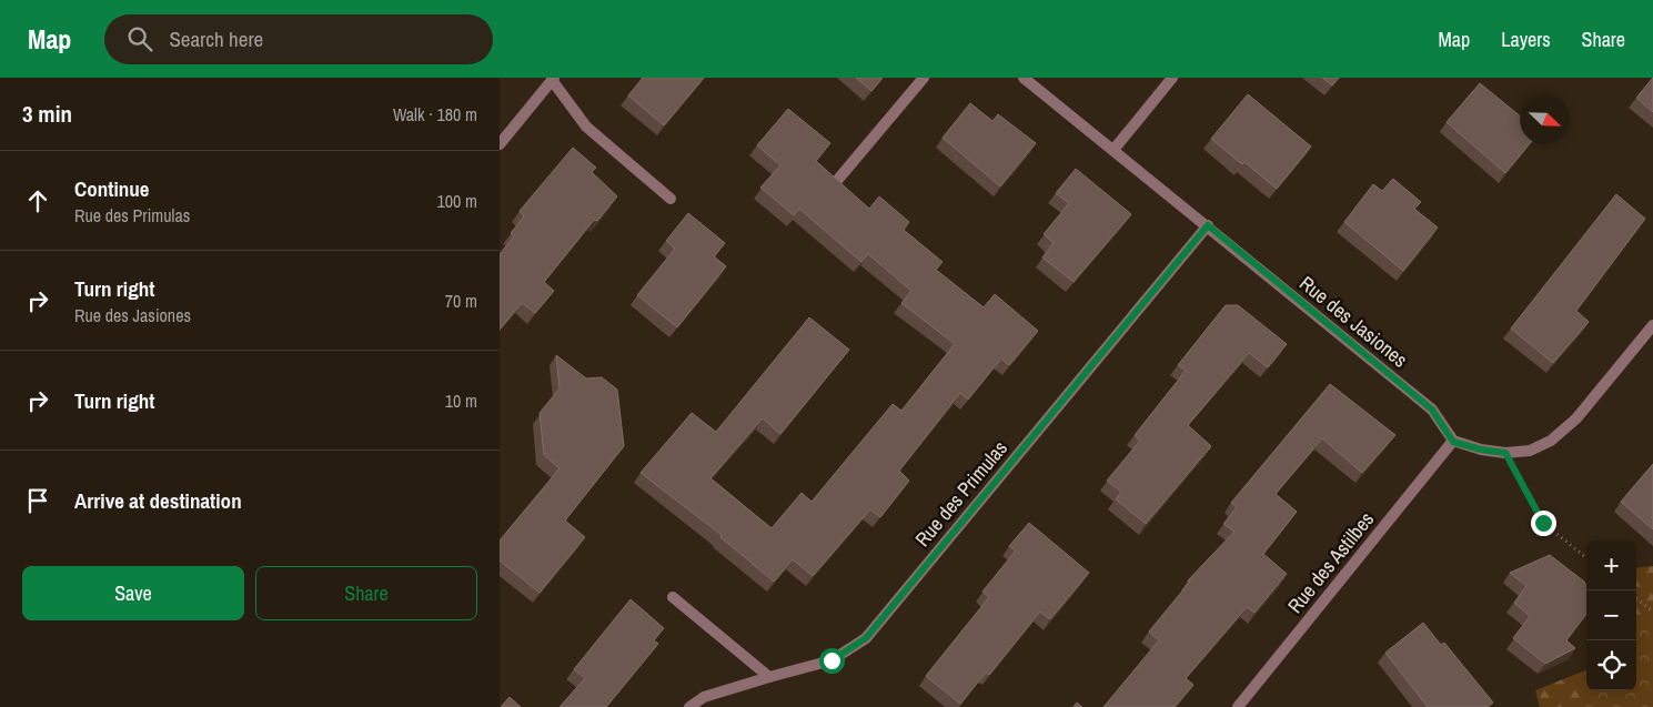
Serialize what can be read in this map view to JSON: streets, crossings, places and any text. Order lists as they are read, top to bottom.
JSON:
{
  "streets": {
    "street": ["Rue des Jasiones", "Rue des Primulas", "Rue des Astilbes"]
  },
  "crossings": [
    ["Rue des Jasiones", "Rue des Primulas"],
    ["Rue des Jasiones", "Rue des Astilbes"]
  ],
  "north": "bottom right",
  "page": {
    "header": "Map",
    "search": "Search here",
    "nav": ["Map", "Layers", "Share"],
    "heading": ["3 min", "Walk · 180 m"],
    "list": [
      ["Continue", "Rue des Primulas", "100 m"],
      ["Turn right", "Rue des Jasiones", "70 m"],
      ["Turn right", "10 m"],
      "Arrive at destination"
    ],
    "map_buttons": ["+", "−"],
    "buttons": ["Save", "Share"]
  }
}
